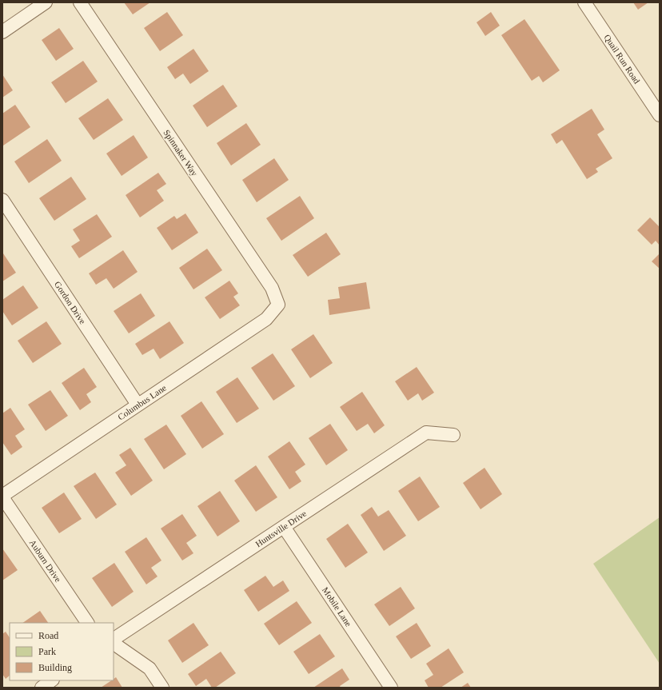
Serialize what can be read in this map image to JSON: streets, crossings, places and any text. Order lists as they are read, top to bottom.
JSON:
{
  "streets": {
    "street": [
      "Quail Run Road",
      "Spinnaker Way",
      "Gordon Drive",
      "Columbus Lane",
      "Huntsville Drive",
      "Auburn Drive",
      "Mobile Lane"
    ]
  },
  "crossings": [
    ["Spinnaker Way", "Columbus Lane"],
    ["Gordon Drive", "Columbus Lane"],
    ["Columbus Lane", "Auburn Drive"],
    ["Huntsville Drive", "Mobile Lane"]
  ],
  "legend": ["Road", "Park", "Building"]
}
